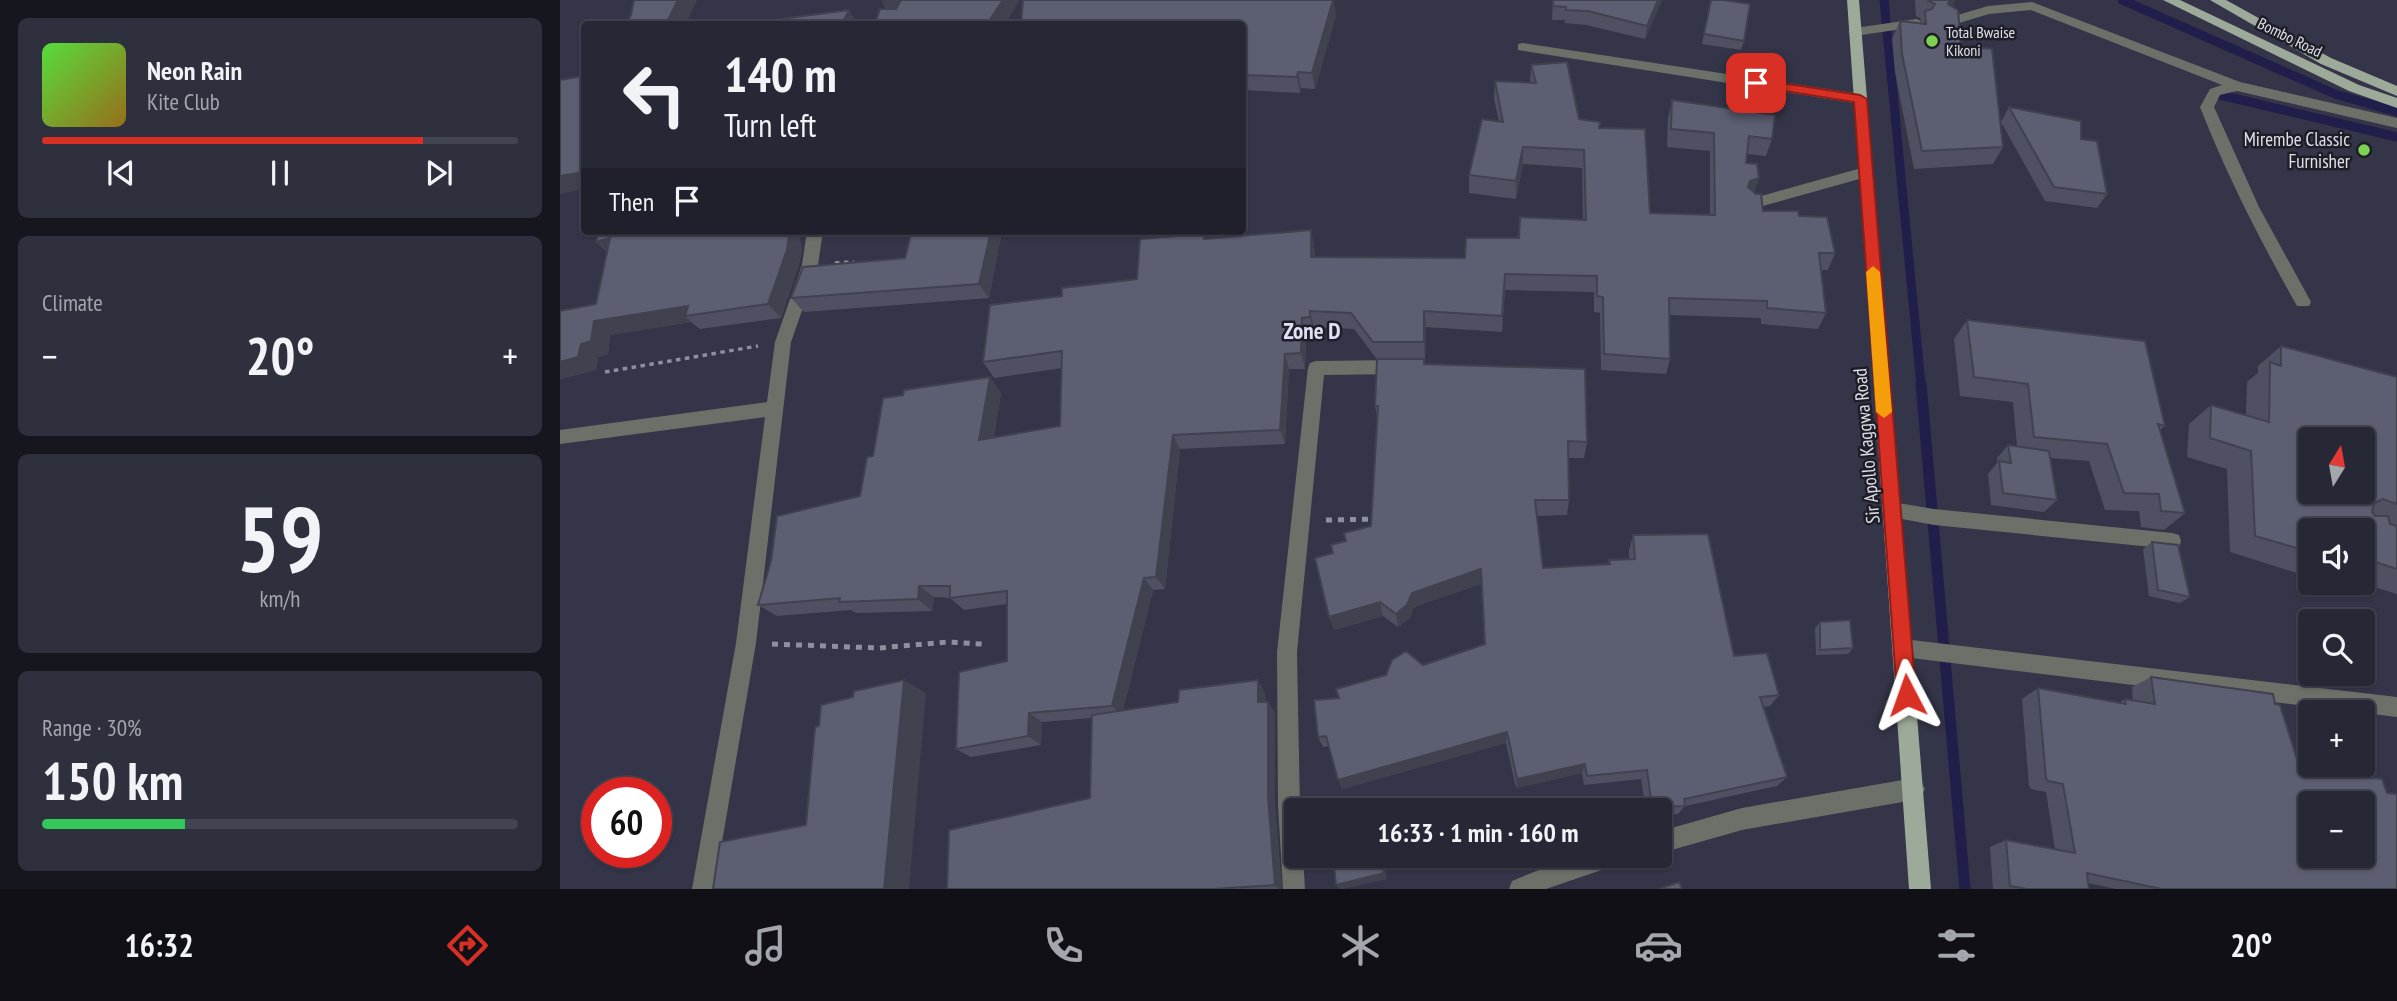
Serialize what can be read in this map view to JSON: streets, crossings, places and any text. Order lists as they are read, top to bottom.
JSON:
{
  "streets": {
    "main road": ["Bombo Road", "Sir Apollo Kaggwa Road"]
  },
  "districts": ["Zone D"],
  "places": ["Total Bwaise Kikoni", "Mirembe Classic Furnisher"],
  "north": "top",
  "page": {
    "turn": ["140 m", "Turn left"],
    "song": ["Neon Rain", "Kite Club"],
    "then": "Then",
    "tile": [
      "Climate",
      ["59", "km/h"],
      ["Range · 30%", "150 km"]
    ],
    "heat": ["−", "20°", "+"],
    "map_buttons": ["+", "−"],
    "limit": "60",
    "trip": "16:33 · 1 min · 160 m",
    "tabs": ["16:32", "20°"]
  }
}
